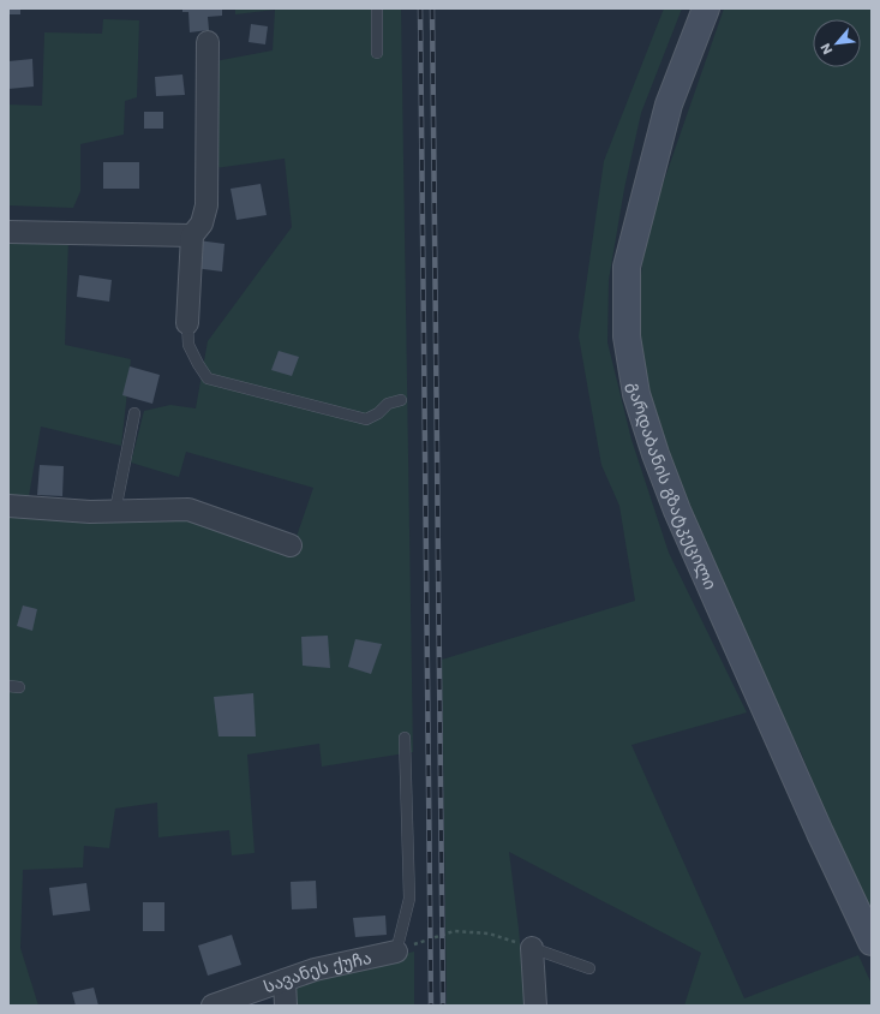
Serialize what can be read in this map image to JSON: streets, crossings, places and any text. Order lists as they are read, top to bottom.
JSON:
{
  "streets": {
    "main road": ["გარდაბანის გზატკეცილი"],
    "street": ["სავანეს ქუჩა"]
  },
  "north": "bottom left"
}
